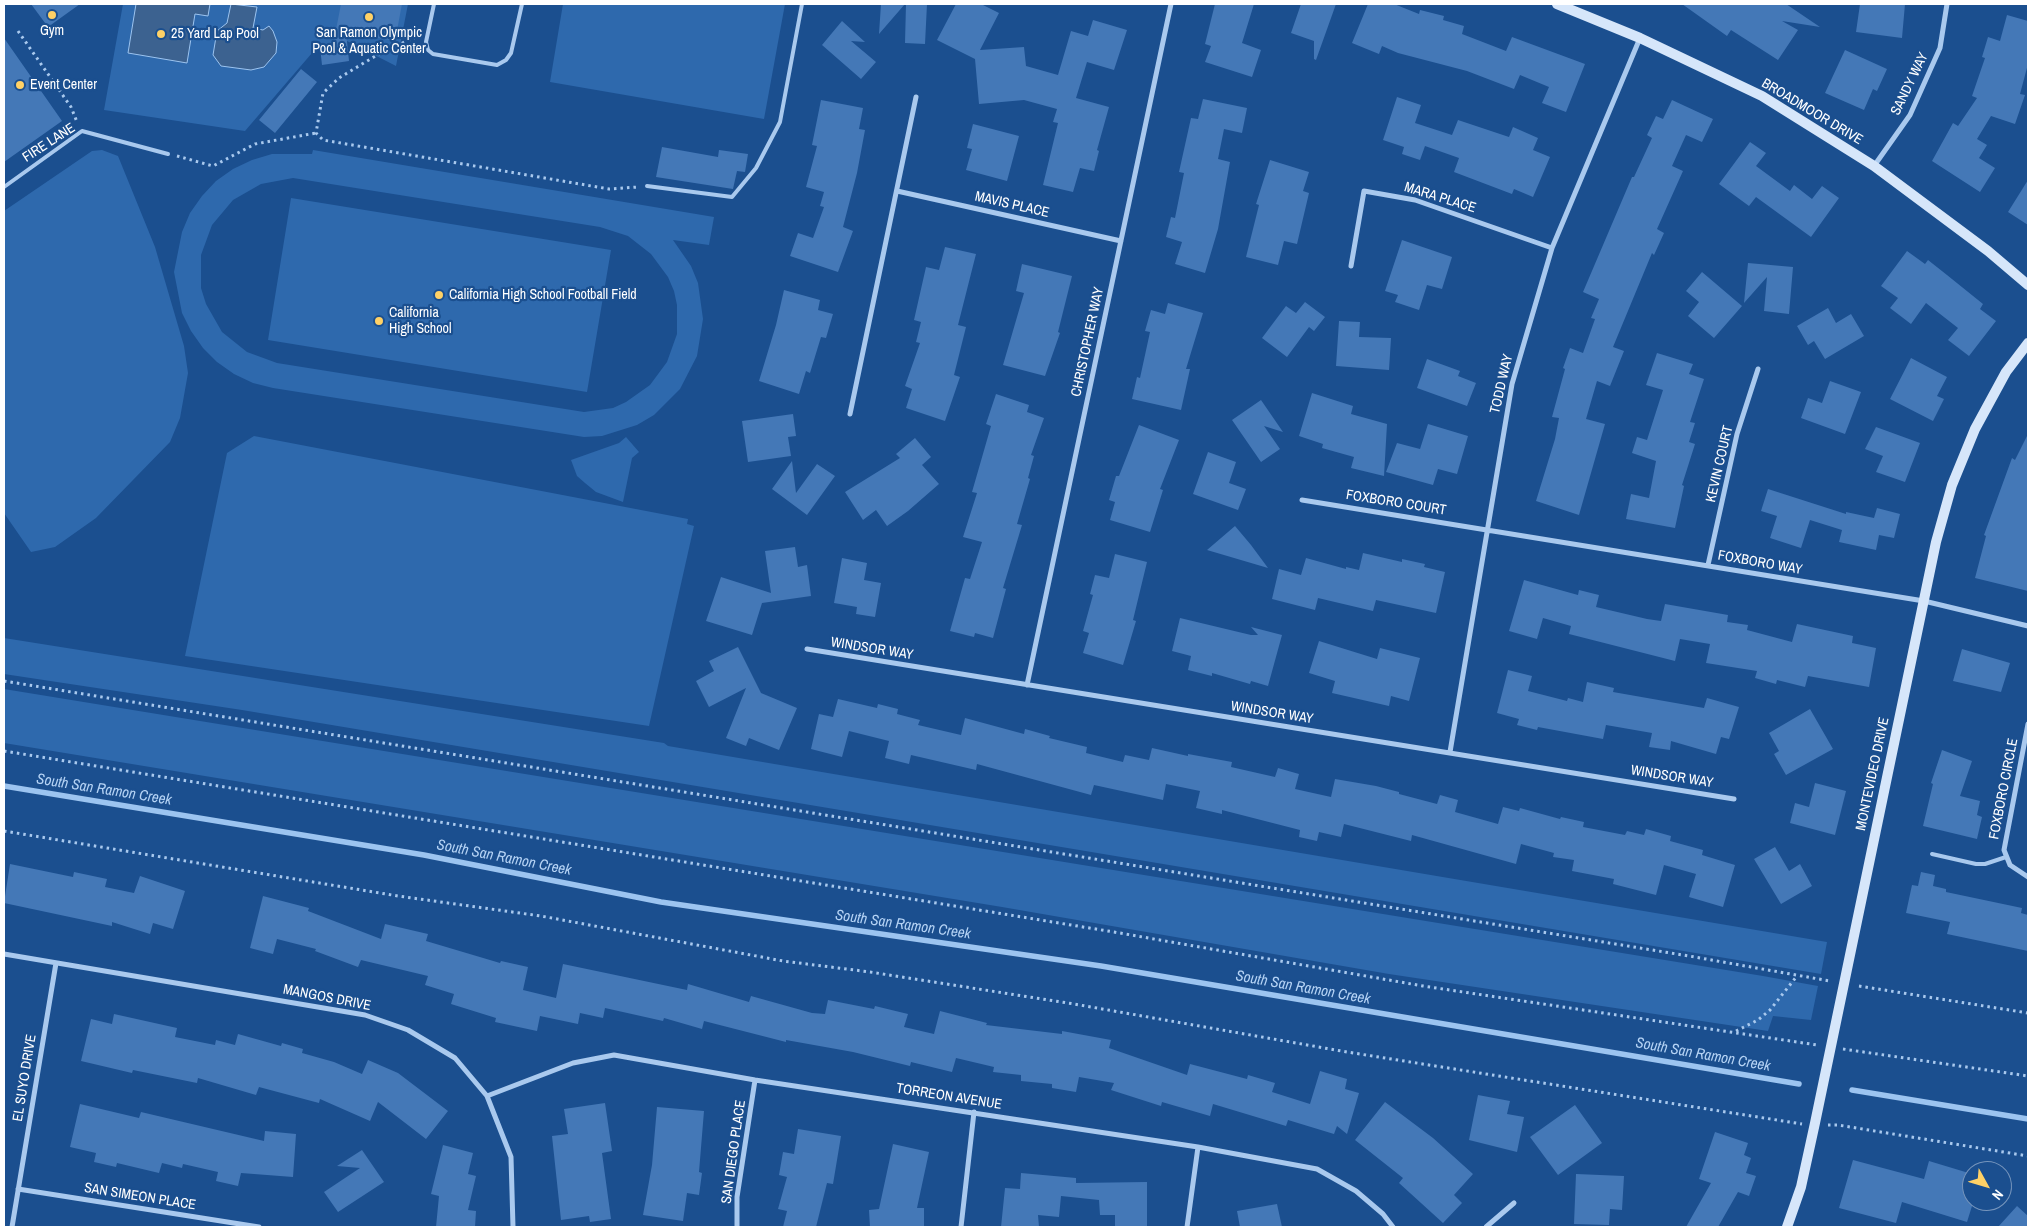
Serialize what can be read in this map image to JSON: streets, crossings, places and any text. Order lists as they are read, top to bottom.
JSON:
{
  "streets": {
    "street": [
      "SANDY WAY",
      "BROADMOOR DRIVE",
      "MARA PLACE",
      "MAVIS PLACE",
      "CHRISTOPHER WAY",
      "TODD WAY",
      "KEVIN COURT",
      "FOXBORO COURT",
      "FOXBORO WAY",
      "WINDSOR WAY",
      "MONTEVIDEO DRIVE",
      "FOXBORO CIRCLE",
      "MANGOS DRIVE",
      "EL SUYO DRIVE",
      "TORREON AVENUE",
      "SAN DIEGO PLACE",
      "SAN SIMEON PLACE"
    ],
    "lane": ["FIRE LANE"]
  },
  "crossings": [
    ["SANDY WAY", "BROADMOOR DRIVE"],
    ["BROADMOOR DRIVE", "TODD WAY"],
    ["MARA PLACE", "TODD WAY"],
    ["MAVIS PLACE", "CHRISTOPHER WAY"],
    ["CHRISTOPHER WAY", "WINDSOR WAY"],
    ["TODD WAY", "FOXBORO COURT"],
    ["TODD WAY", "FOXBORO WAY"],
    ["TODD WAY", "WINDSOR WAY"],
    ["KEVIN COURT", "FOXBORO WAY"],
    ["FOXBORO COURT", "FOXBORO WAY"],
    ["FOXBORO WAY", "MONTEVIDEO DRIVE"],
    ["MANGOS DRIVE", "EL SUYO DRIVE"],
    ["MANGOS DRIVE", "TORREON AVENUE"],
    ["EL SUYO DRIVE", "SAN SIMEON PLACE"],
    ["TORREON AVENUE", "SAN DIEGO PLACE"]
  ],
  "water": ["South San Ramon Creek"],
  "places": [
    "Gym",
    "San Ramon Olympic Pool & Aquatic Center",
    "25 Yard Lap Pool",
    "Event Center",
    "California High School Football Field",
    "California High School"
  ],
  "north": "bottom right"
}
